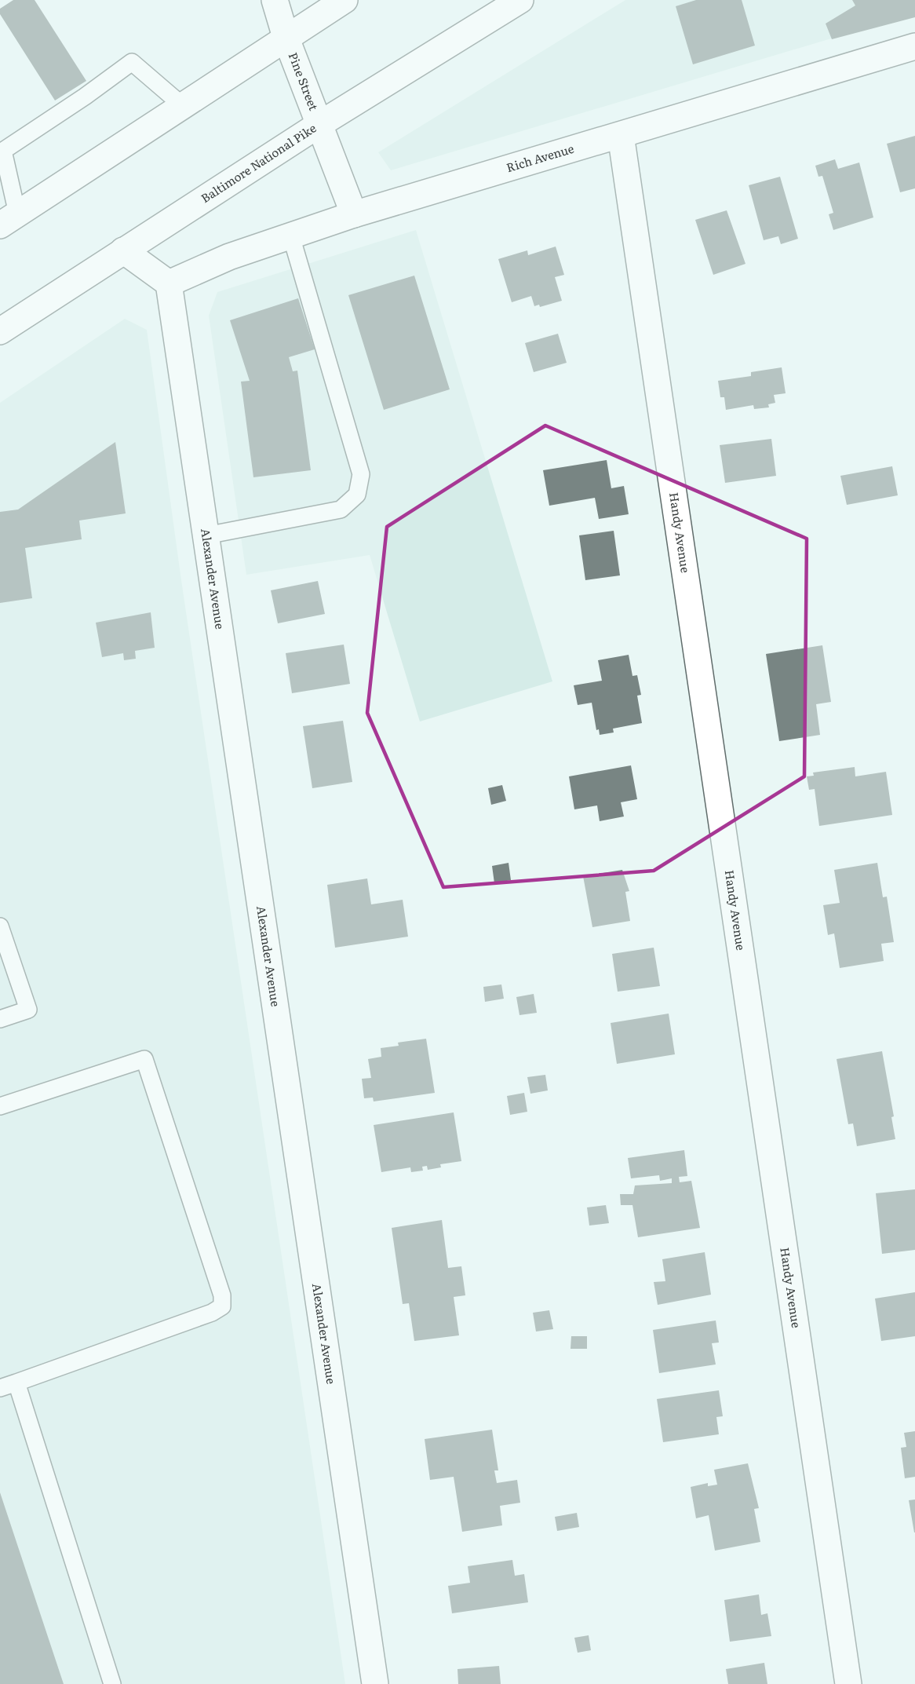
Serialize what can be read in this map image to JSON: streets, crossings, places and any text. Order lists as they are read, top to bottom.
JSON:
{
  "streets": {
    "street": [
      "Pine Street",
      "Rich Avenue",
      "Baltimore National Pike",
      "Handy Avenue",
      "Alexander Avenue"
    ]
  },
  "crossings": [
    ["Pine Street", "Rich Avenue"],
    ["Pine Street", "Baltimore National Pike"],
    ["Rich Avenue", "Handy Avenue"],
    ["Rich Avenue", "Alexander Avenue"]
  ]
}
